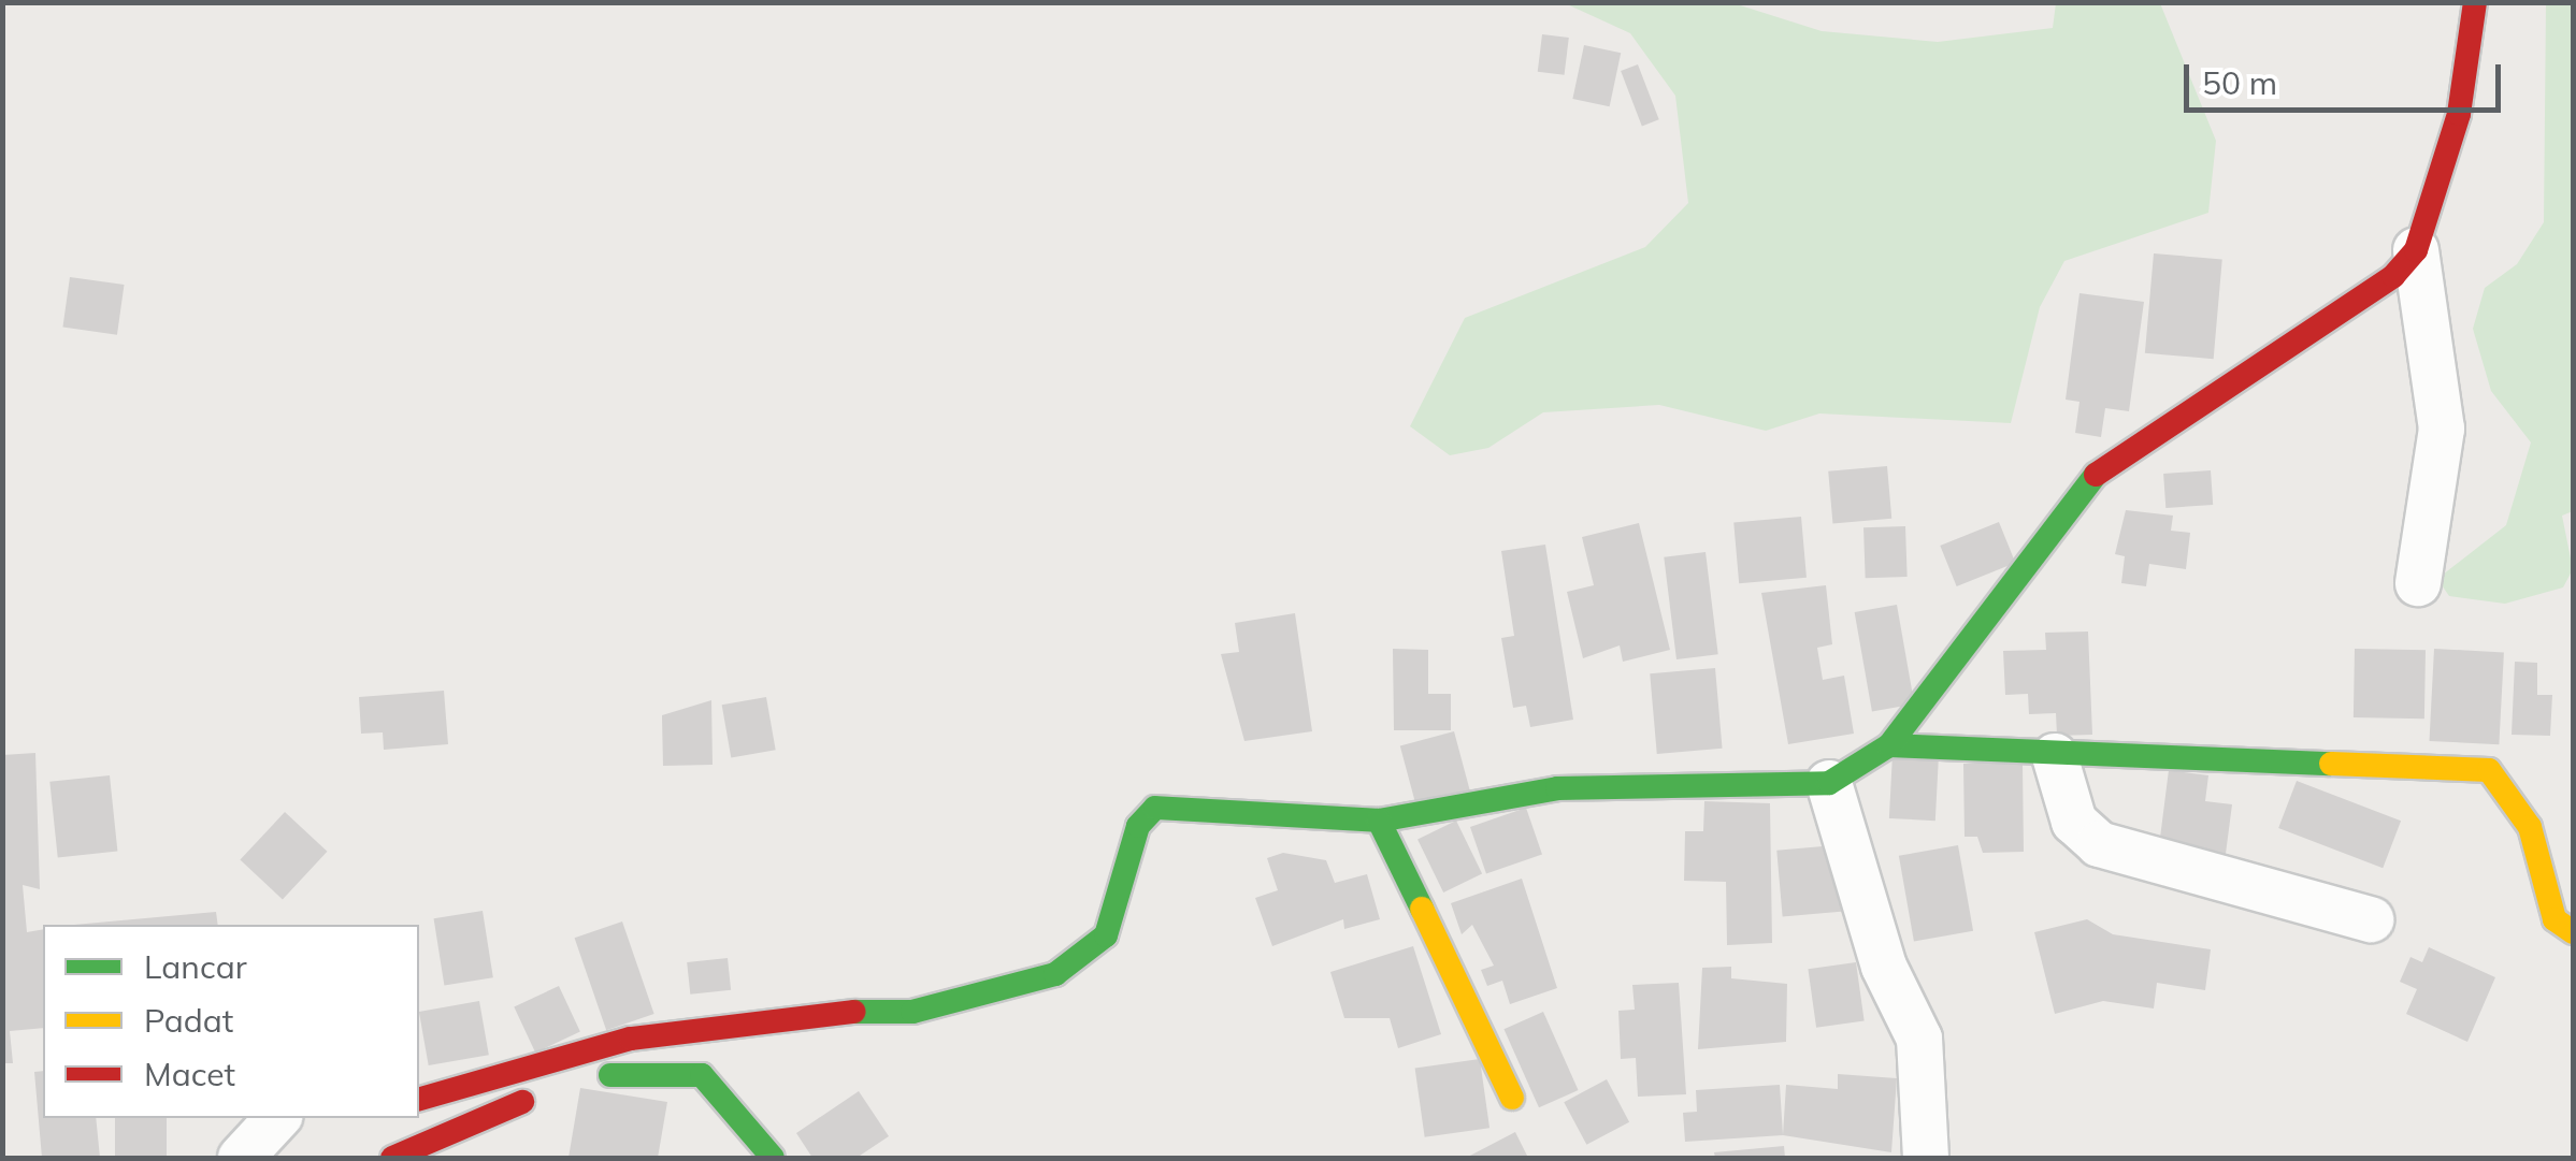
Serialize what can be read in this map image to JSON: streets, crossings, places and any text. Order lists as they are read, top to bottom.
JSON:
{
  "legend": ["Lancar", "Padat", "Macet"],
  "scale_bar": "50 m"
}
